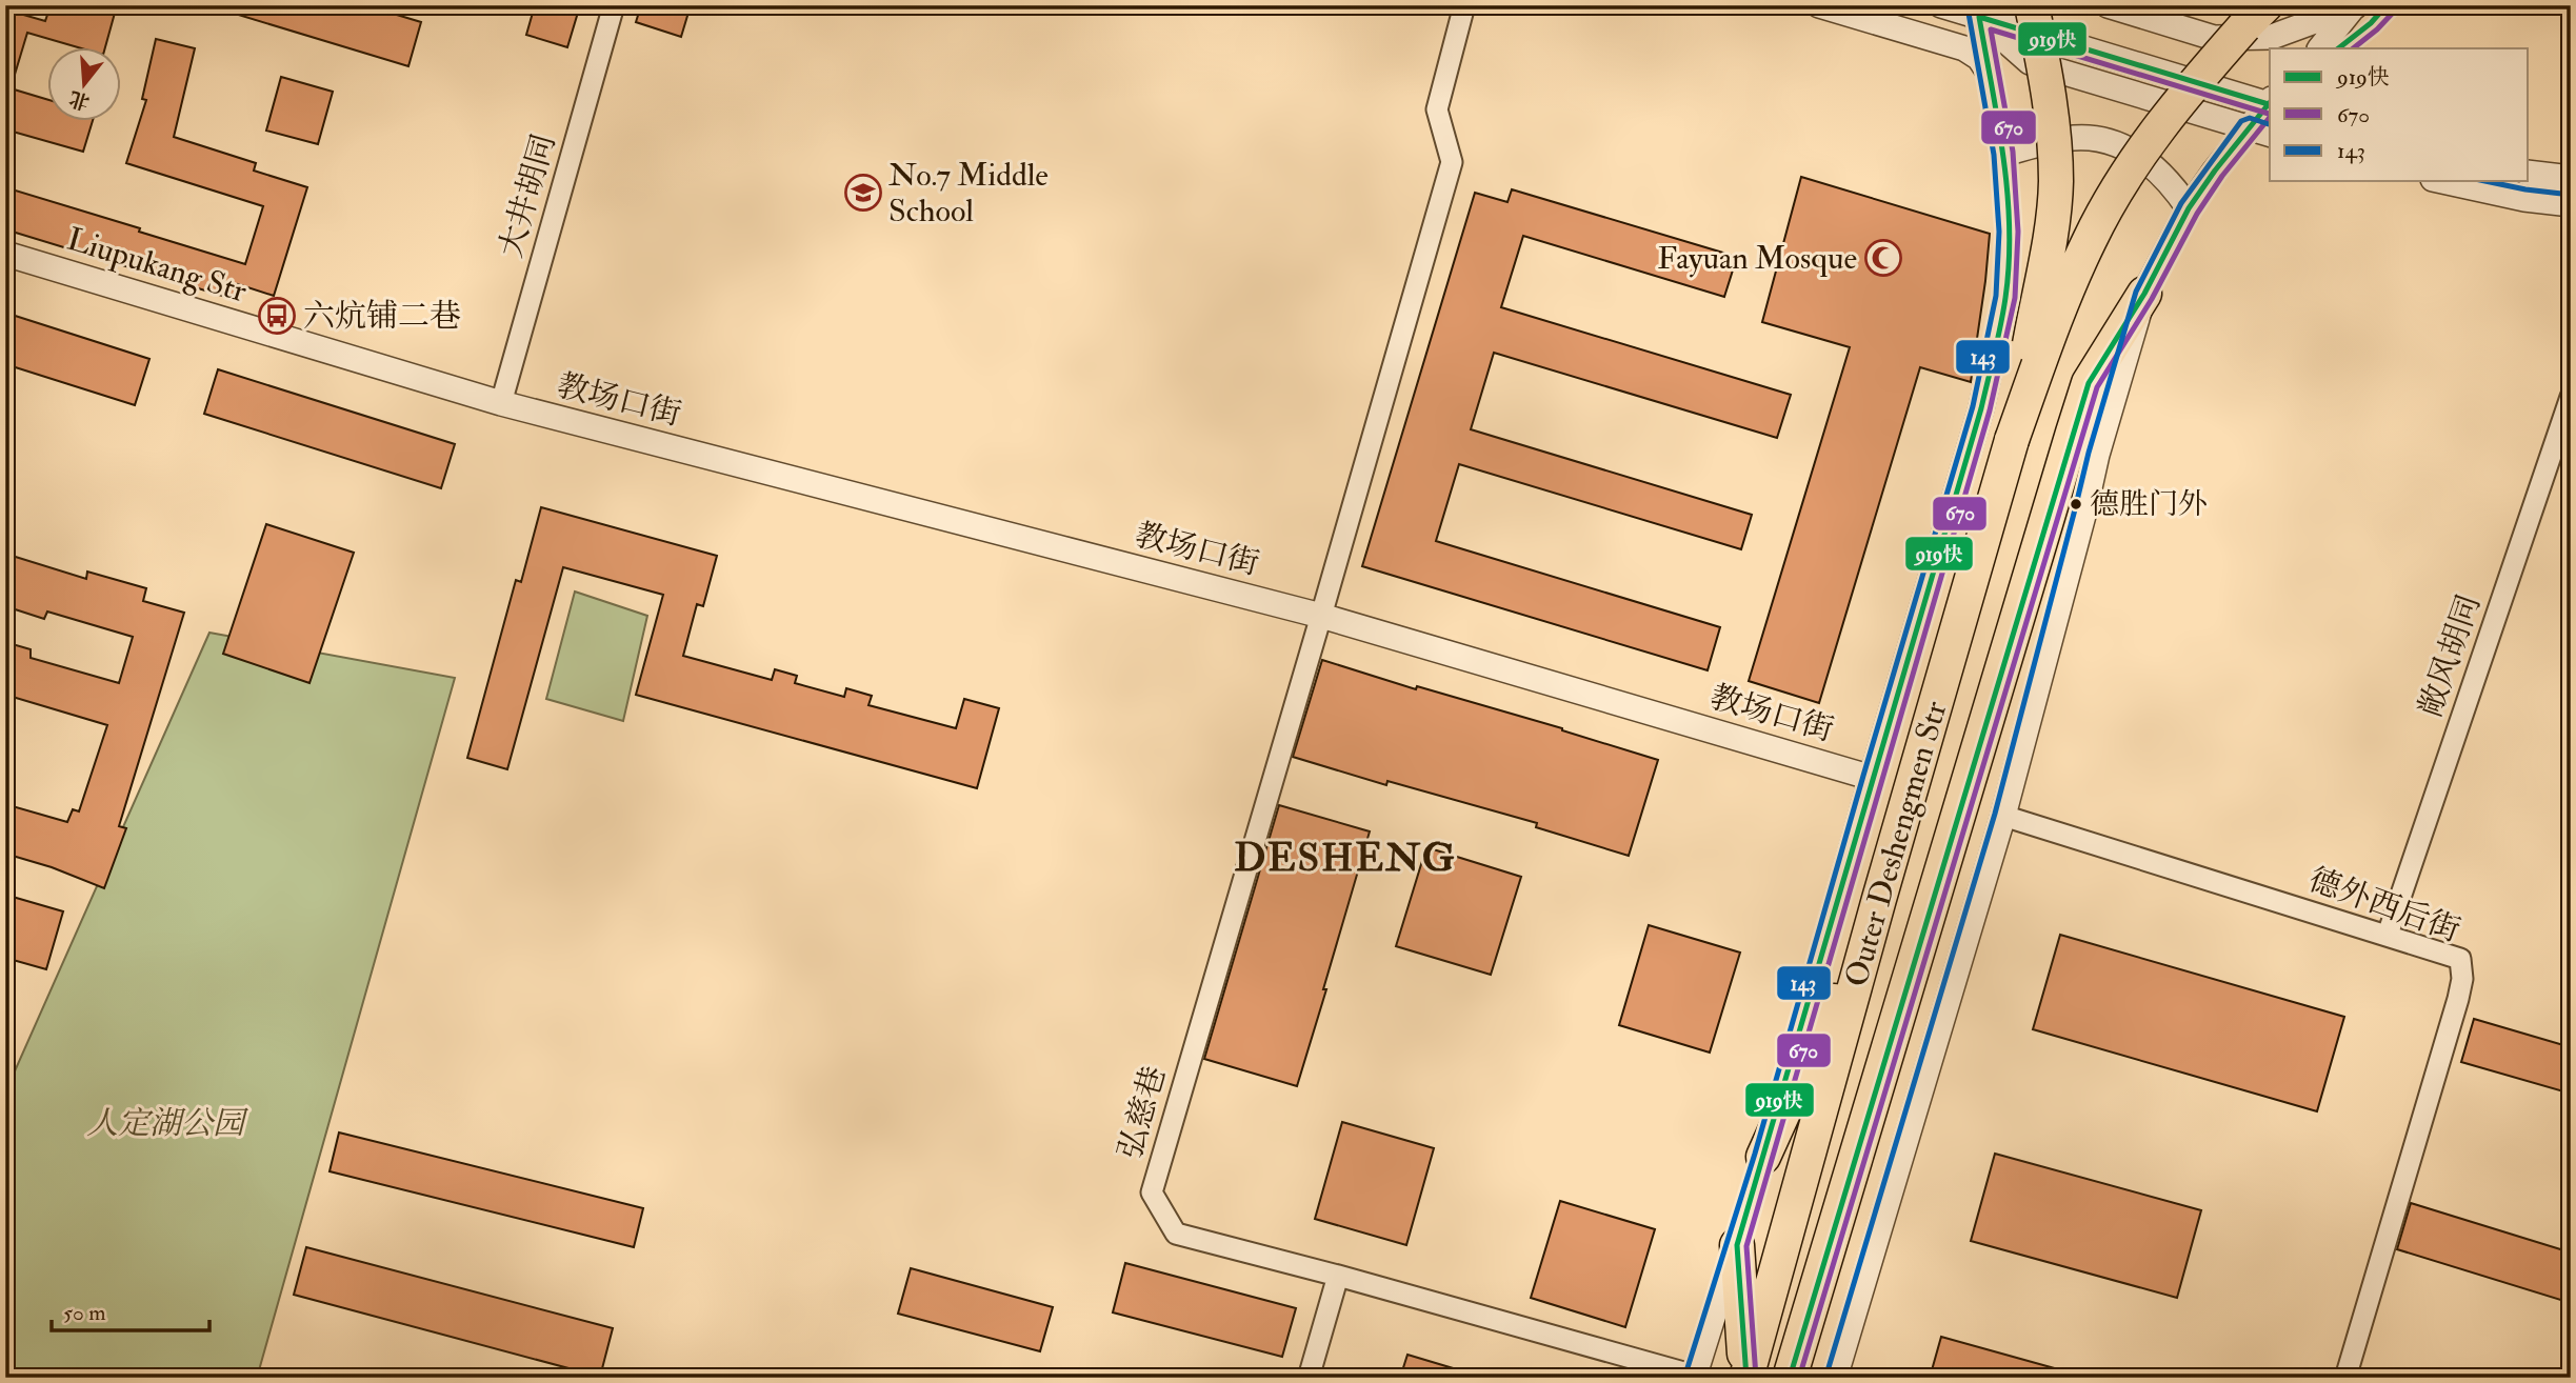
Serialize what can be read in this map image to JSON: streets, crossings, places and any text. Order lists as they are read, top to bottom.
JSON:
{
  "streets": {
    "highway": ["Outer Deshengmen Str"],
    "street": [
      "大井胡同",
      "Liupukang Str",
      "教场口街",
      "敞风胡同",
      "德外西后街",
      "弘慈巷"
    ]
  },
  "crossings": [
    ["大井胡同", "Liupukang Str"],
    ["大井胡同", "教场口街"],
    ["Liupukang Str", "教场口街"],
    ["教场口街", "Outer Deshengmen Str"],
    ["教场口街", "弘慈巷"],
    ["敞风胡同", "德外西后街"],
    ["Outer Deshengmen Str", "德外西后街"],
    ["Outer Deshengmen Str", "弘慈巷"]
  ],
  "districts": ["DESHENG"],
  "parks": ["人定湖公园"],
  "places": {
    "school or university": ["No.7 Middle School"],
    "mosque": ["Fayuan Mosque"],
    "bus stop": ["六炕铺二巷"],
    "other": ["德胜门外"]
  },
  "lines": ["transit line 919快", "transit line 143", "transit line 670"],
  "legend": ["919快", "670", "143"],
  "scale_bar": "50 m",
  "north": "bottom"
}
